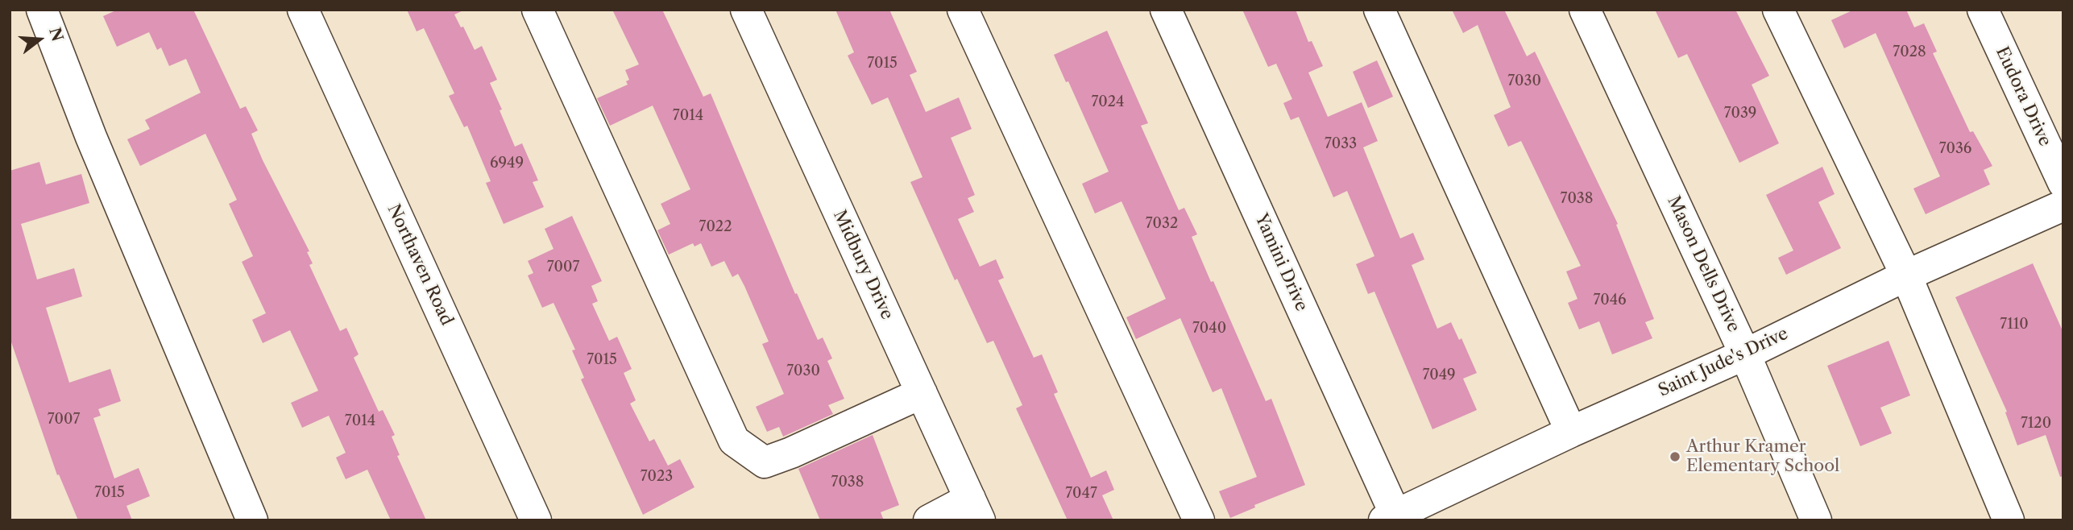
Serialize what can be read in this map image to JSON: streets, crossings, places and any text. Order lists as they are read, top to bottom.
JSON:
{
  "streets": {
    "street": [
      "Eudora Drive",
      "Yamini Drive",
      "Mason Dells Drive",
      "Northaven Road",
      "Midbury Drive",
      "Saint Jude's Drive"
    ]
  },
  "crossings": [
    ["Yamini Drive", "Saint Jude's Drive"],
    ["Mason Dells Drive", "Saint Jude's Drive"]
  ],
  "places": ["Arthur Kramer Elementary School"],
  "house_numbers": [
    "7028",
    "7015",
    "7030",
    "7024",
    "7039",
    "7014",
    "7033",
    "7036",
    "6949",
    "7038",
    "7032",
    "7022",
    "7007",
    "7046",
    "7110",
    "7040",
    "7015",
    "7030",
    "7049",
    "7007",
    "7014",
    "7120",
    "7023",
    "7038",
    "7015",
    "7047"
  ],
  "north": "right"
}
